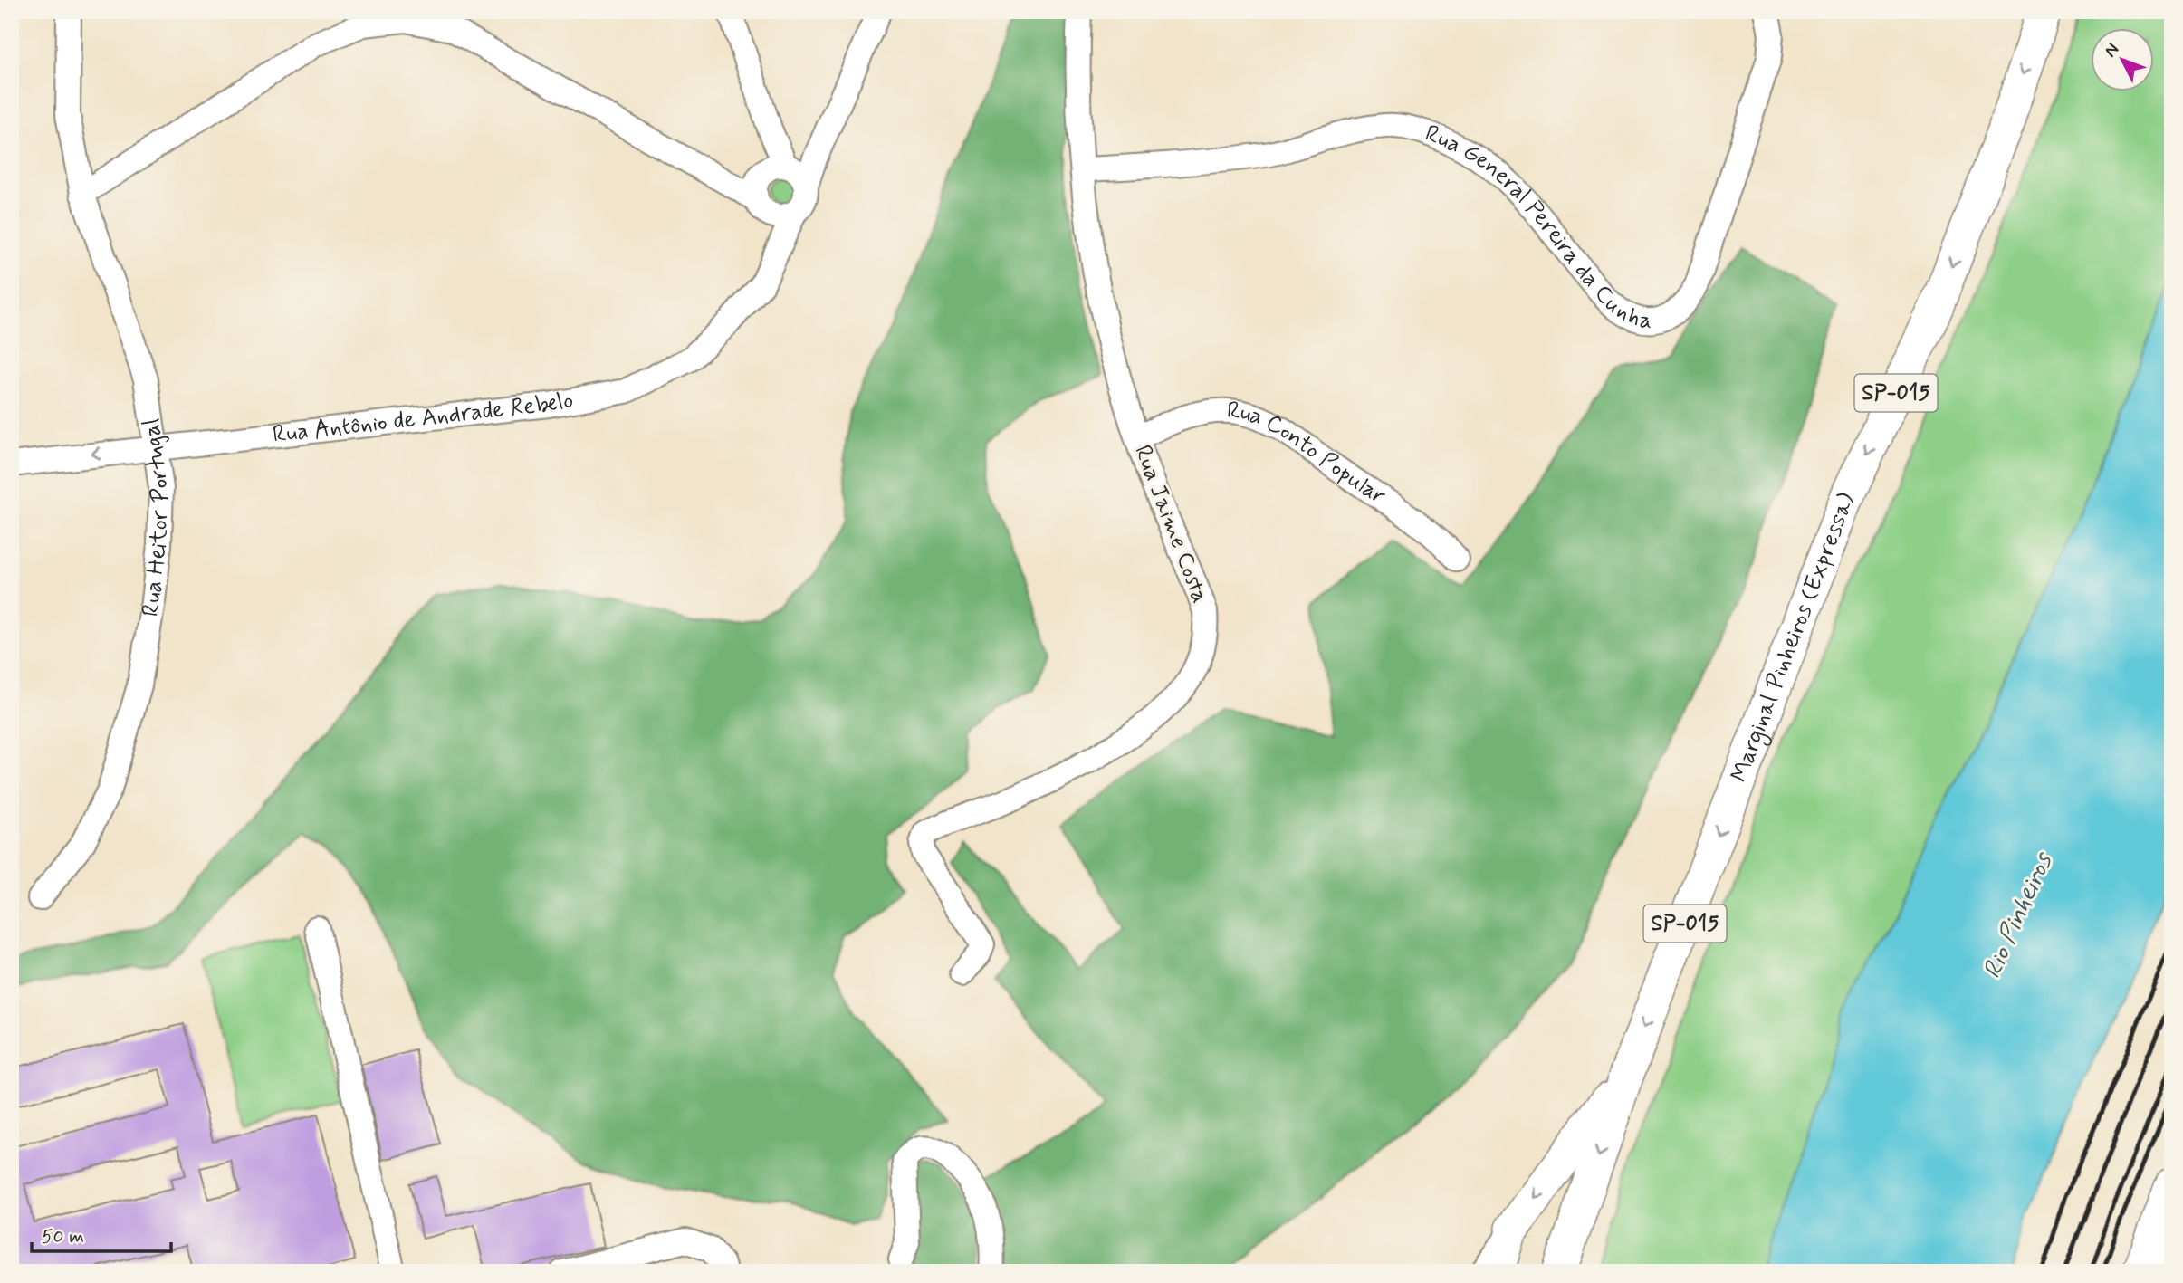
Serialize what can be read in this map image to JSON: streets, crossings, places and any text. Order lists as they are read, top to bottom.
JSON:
{
  "streets": {
    "highway": ["SP-015", "Marginal Pinheiros (Expressa)"],
    "street": [
      "Rua General Pereira da Cunha",
      "Rua Antônio de Andrade Rebelo",
      "Rua Conto Popular",
      "Rua Heitor Portugal",
      "Rua Jaime Costa"
    ]
  },
  "crossings": [
    ["Rua General Pereira da Cunha", "Rua Jaime Costa"],
    ["Rua Antônio de Andrade Rebelo", "Rua Heitor Portugal"],
    ["Rua Conto Popular", "Rua Jaime Costa"]
  ],
  "one_way": ["Marginal Pinheiros (Expressa)"],
  "water": ["Rio Pinheiros"],
  "scale_bar": "50 m",
  "north": "top left"
}
